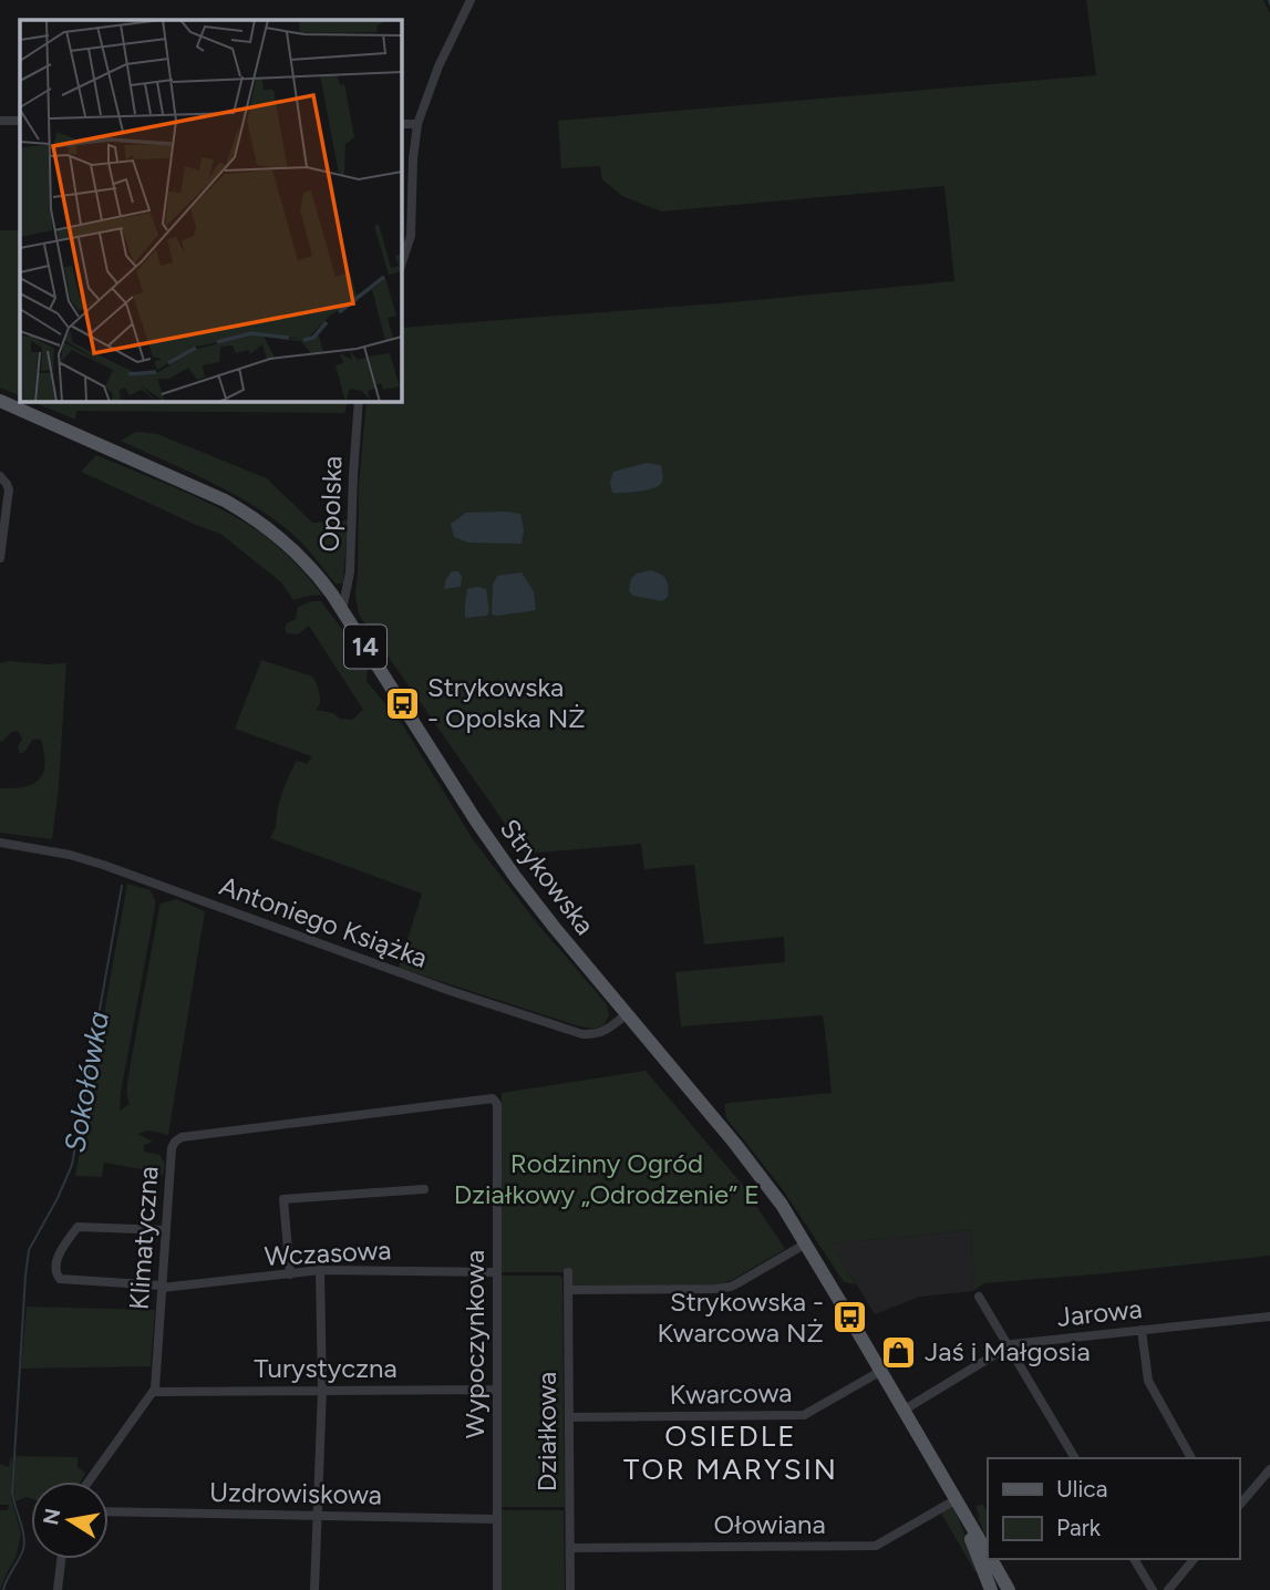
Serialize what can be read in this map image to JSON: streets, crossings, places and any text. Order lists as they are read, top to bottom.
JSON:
{
  "streets": {
    "main road": ["14", "Strykowska"],
    "street": [
      "Opolska",
      "Antoniego Książka",
      "Klimatyczna",
      "Wczasowa",
      "Jarowa",
      "Wypoczynkowa",
      "Turystyczna",
      "Kwarcowa",
      "Działkowa",
      "Uzdrowiskowa",
      "Ołowiana"
    ]
  },
  "crossings": [
    ["Opolska", "Strykowska"],
    ["Strykowska", "Antoniego Książka"],
    ["Strykowska", "Jarowa"],
    ["Strykowska", "Kwarcowa"],
    ["Strykowska", "Ołowiana"],
    ["Klimatyczna", "Wczasowa"],
    ["Klimatyczna", "Wypoczynkowa"],
    ["Klimatyczna", "Turystyczna"],
    ["Wczasowa", "Wypoczynkowa"],
    ["Wypoczynkowa", "Turystyczna"],
    ["Wypoczynkowa", "Uzdrowiskowa"],
    ["Kwarcowa", "Działkowa"],
    ["Działkowa", "Ołowiana"]
  ],
  "districts": ["OSIEDLE TOR MARYSIN"],
  "water": ["Sokołówka"],
  "parks": ["Rodzinny Ogród Działkowy „Odrodzenie” E"],
  "places": {
    "bus stop": ["Strykowska - Opolska NŻ", "Strykowska - Kwarcowa NŻ"],
    "shop": ["Jaś i Małgosia"]
  },
  "legend": ["Ulica", "Park"],
  "north": "left"
}
